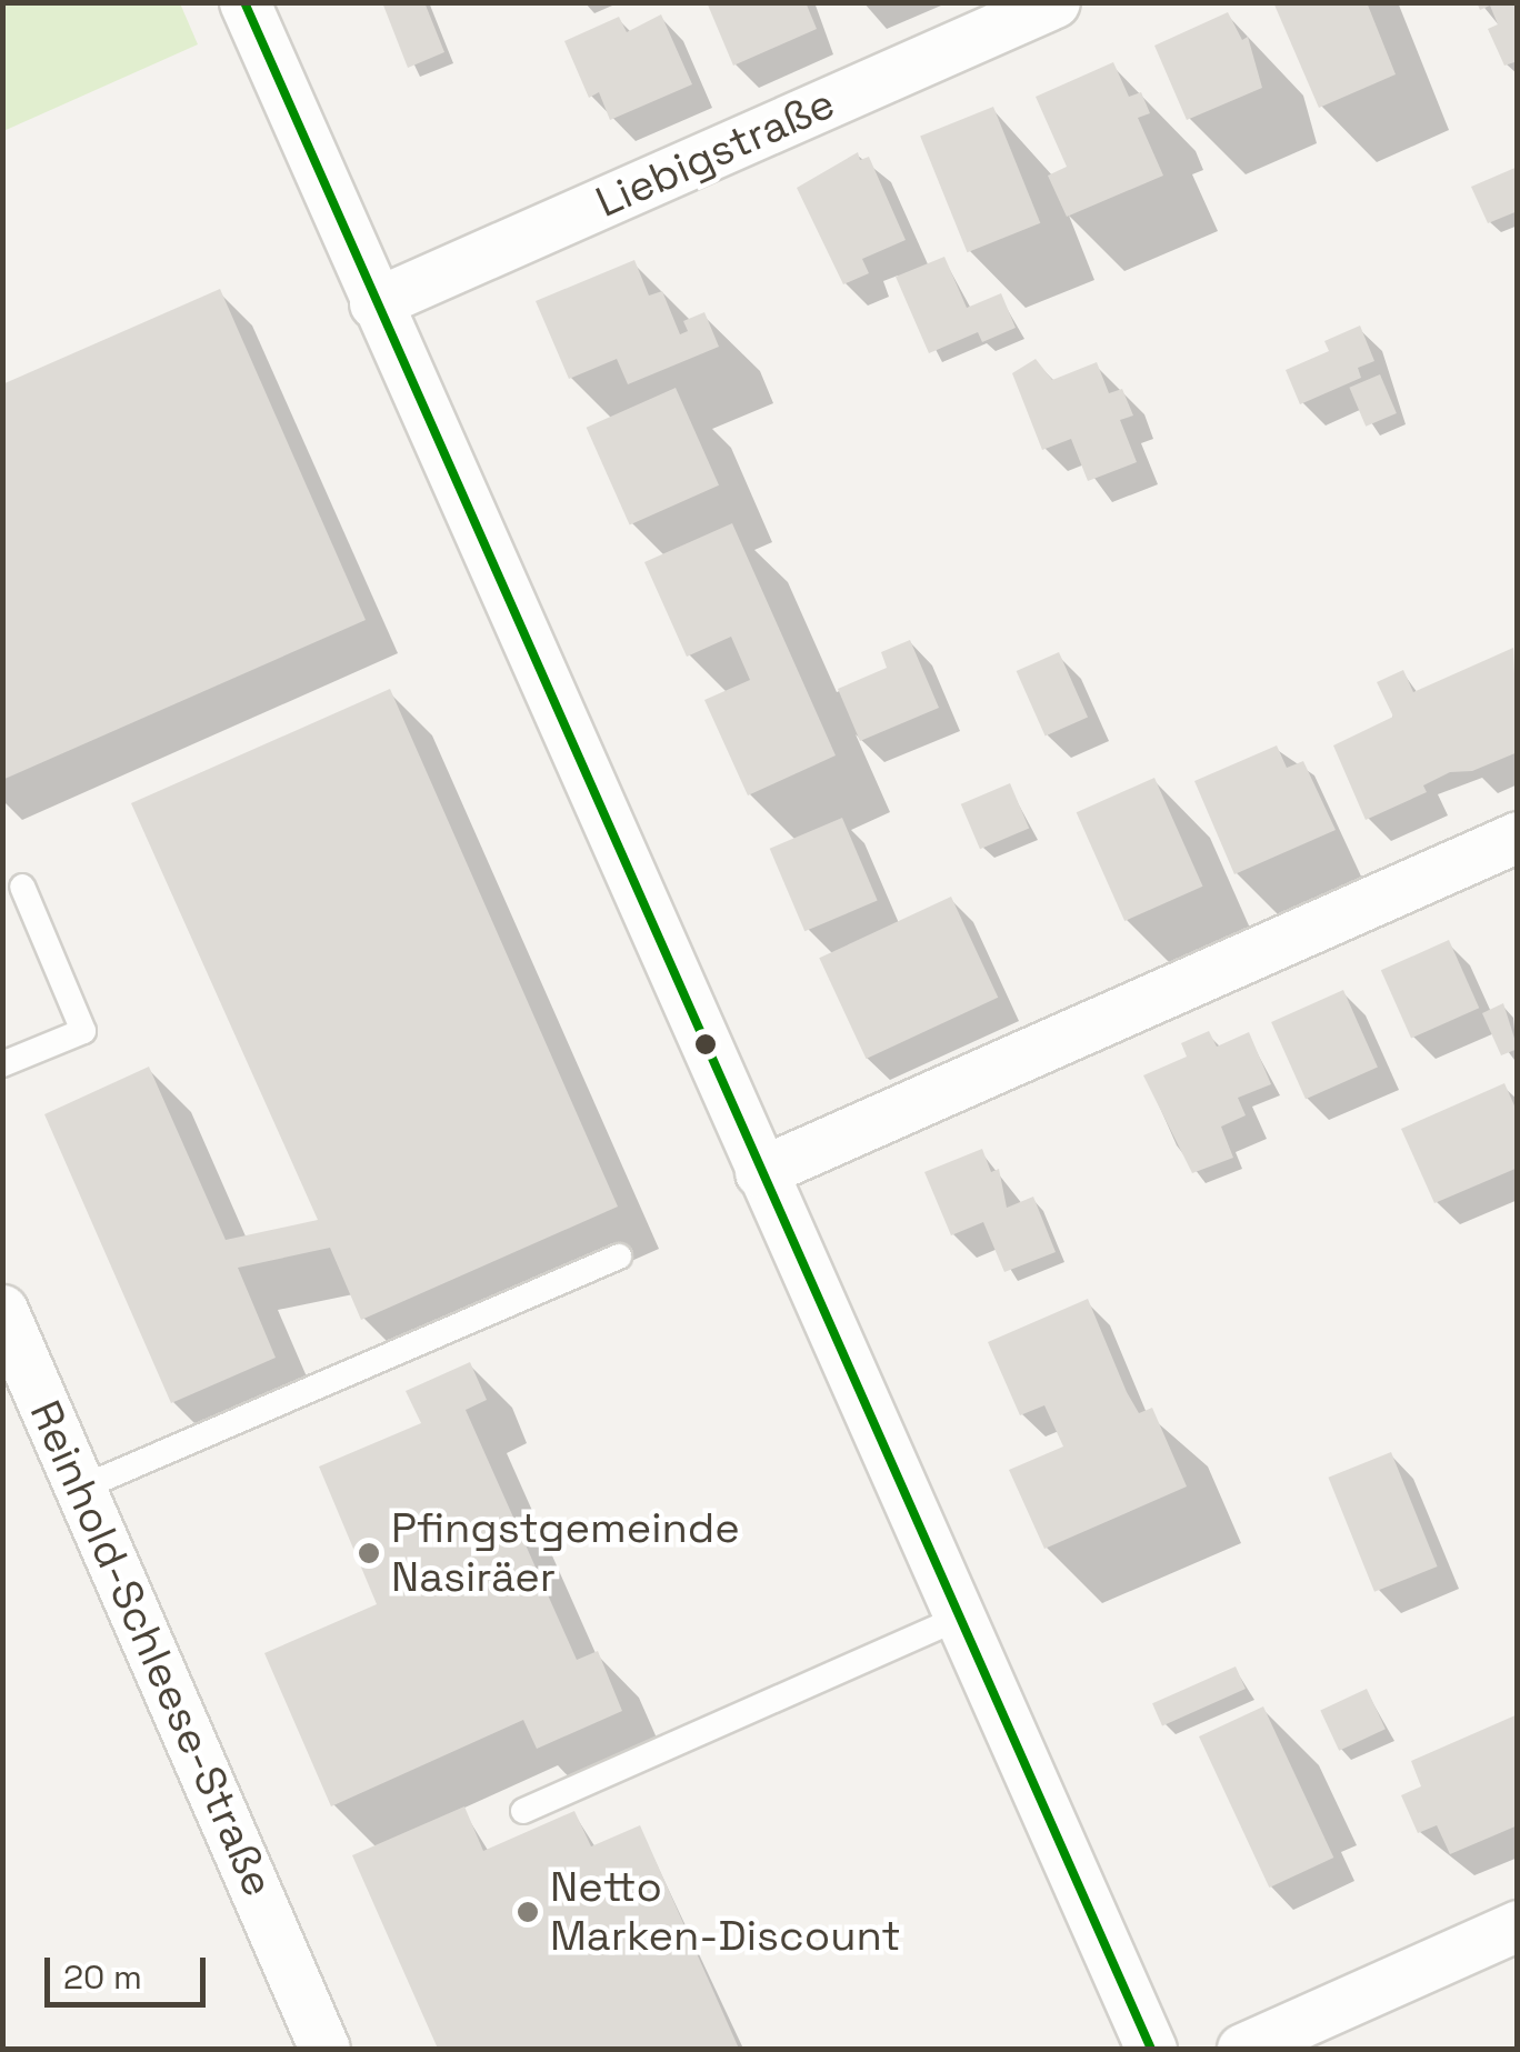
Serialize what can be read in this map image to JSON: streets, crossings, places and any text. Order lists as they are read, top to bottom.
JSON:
{
  "streets": {
    "street": ["Liebigstraße", "Reinhold-Schleese-Straße"]
  },
  "places": ["Pfingstgemeinde Nasiräer", "Netto Marken-Discount"],
  "scale_bar": "20 m"
}
